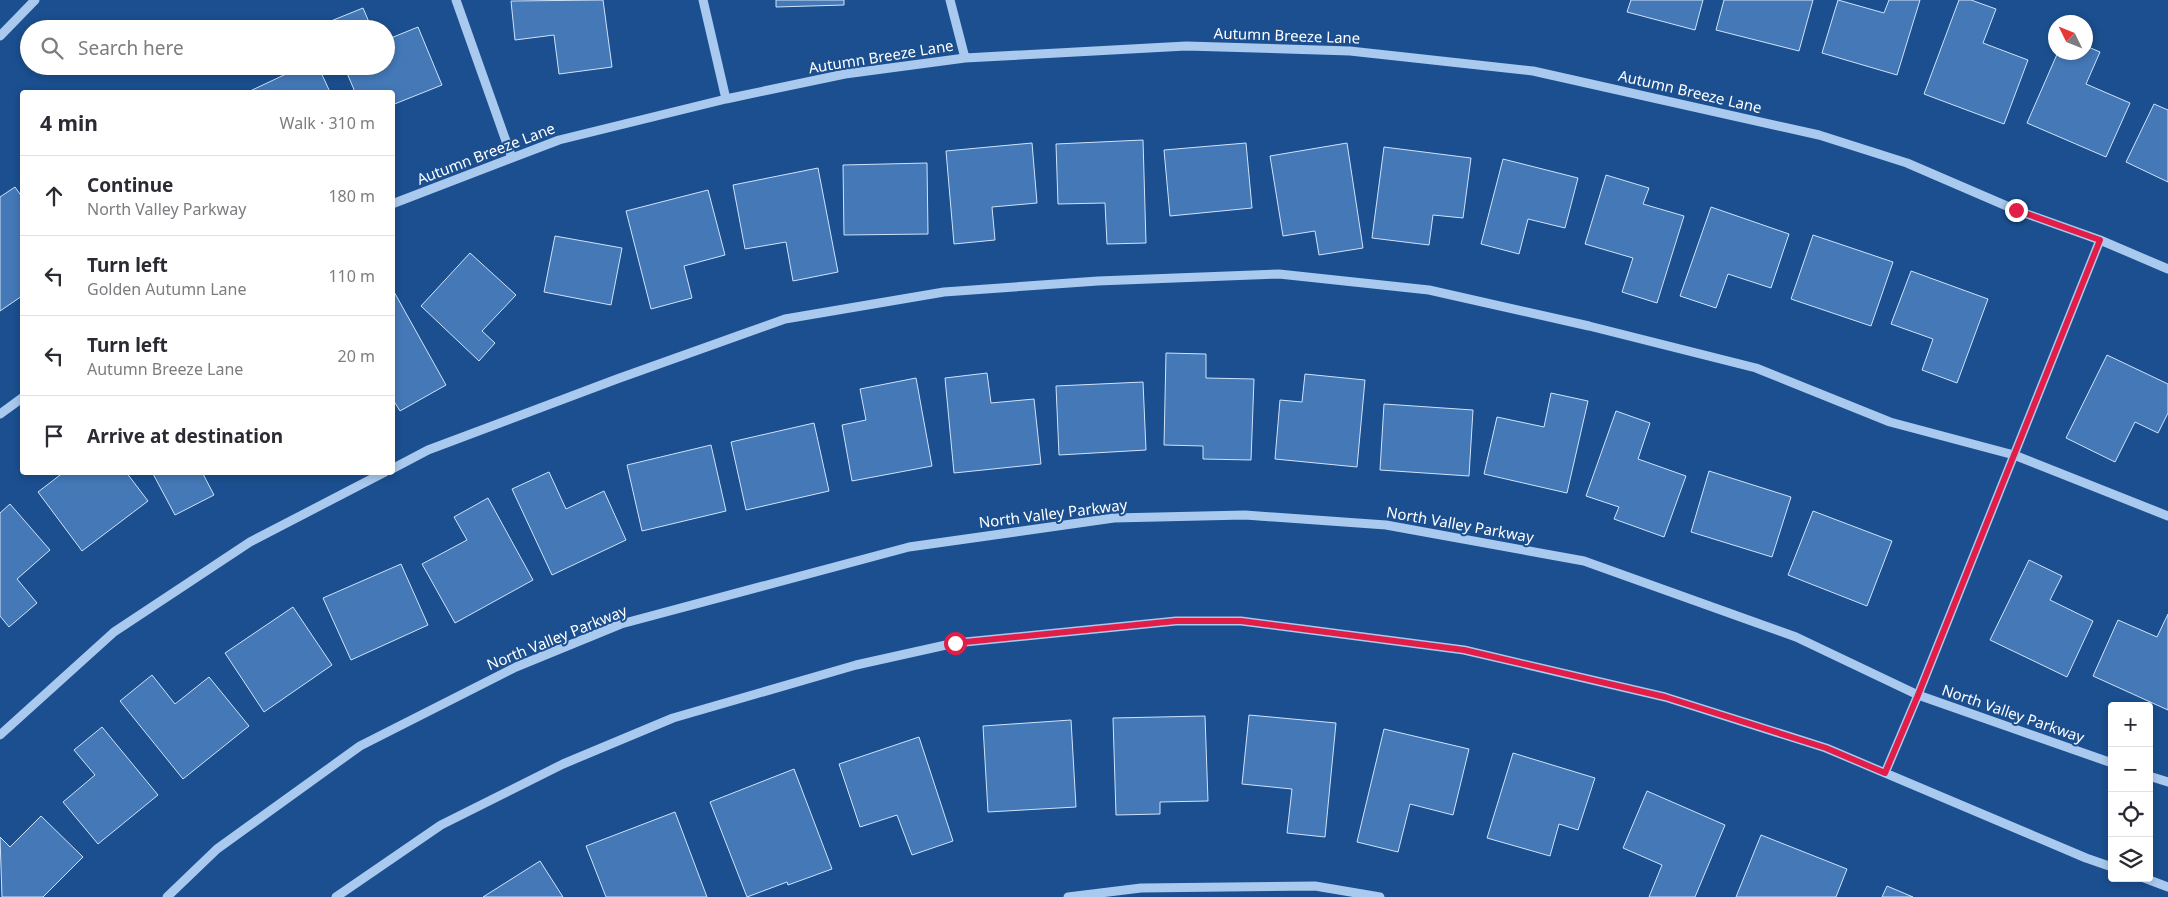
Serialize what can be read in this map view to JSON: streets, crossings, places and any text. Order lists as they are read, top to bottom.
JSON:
{
  "streets": {
    "street": ["Autumn Breeze Lane", "North Valley Parkway"]
  },
  "north": "top left",
  "page": {
    "search": "Search here",
    "heading": ["4 min", "Walk · 310 m"],
    "list": [
      ["Continue", "North Valley Parkway", "180 m"],
      ["Turn left", "Golden Autumn Lane", "110 m"],
      ["Turn left", "Autumn Breeze Lane", "20 m"],
      "Arrive at destination"
    ],
    "map_buttons": ["+", "−"]
  }
}
